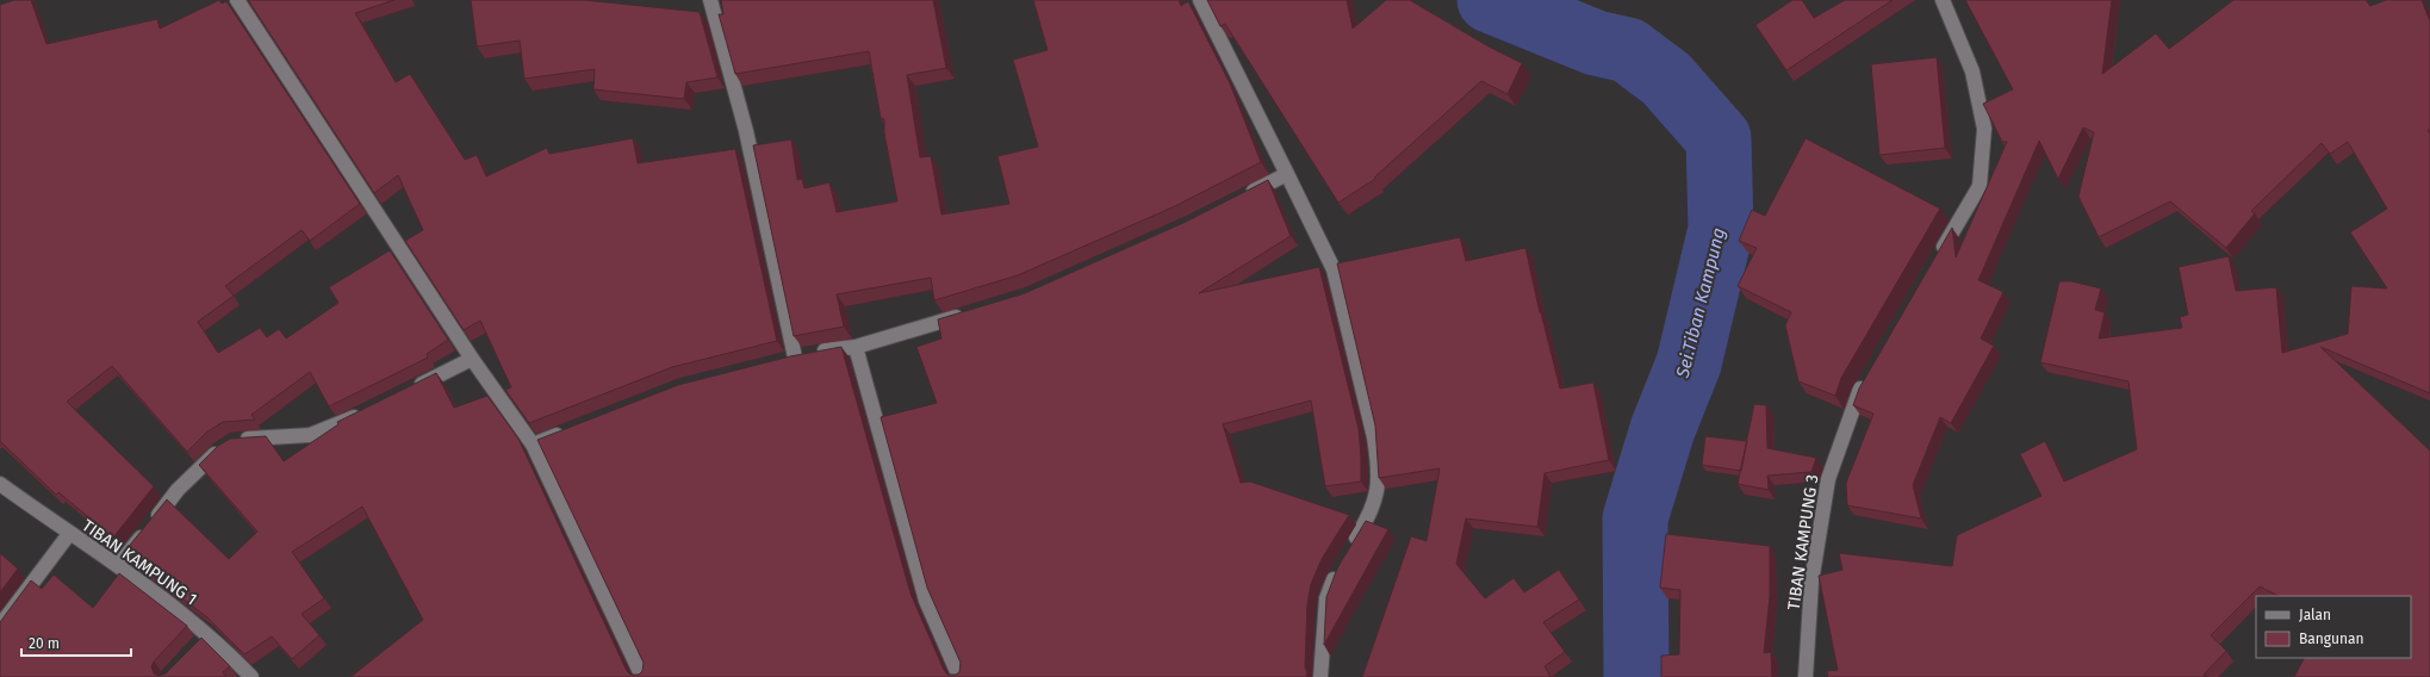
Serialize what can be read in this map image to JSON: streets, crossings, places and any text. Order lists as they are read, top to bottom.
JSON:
{
  "streets": {
    "street": ["TIBAN KAMPUNG 3", "TIBAN KAMPUNG 1"]
  },
  "water": ["Sei.Tiban Kampung"],
  "legend": ["Jalan", "Bangunan"],
  "scale_bar": "20 m"
}
